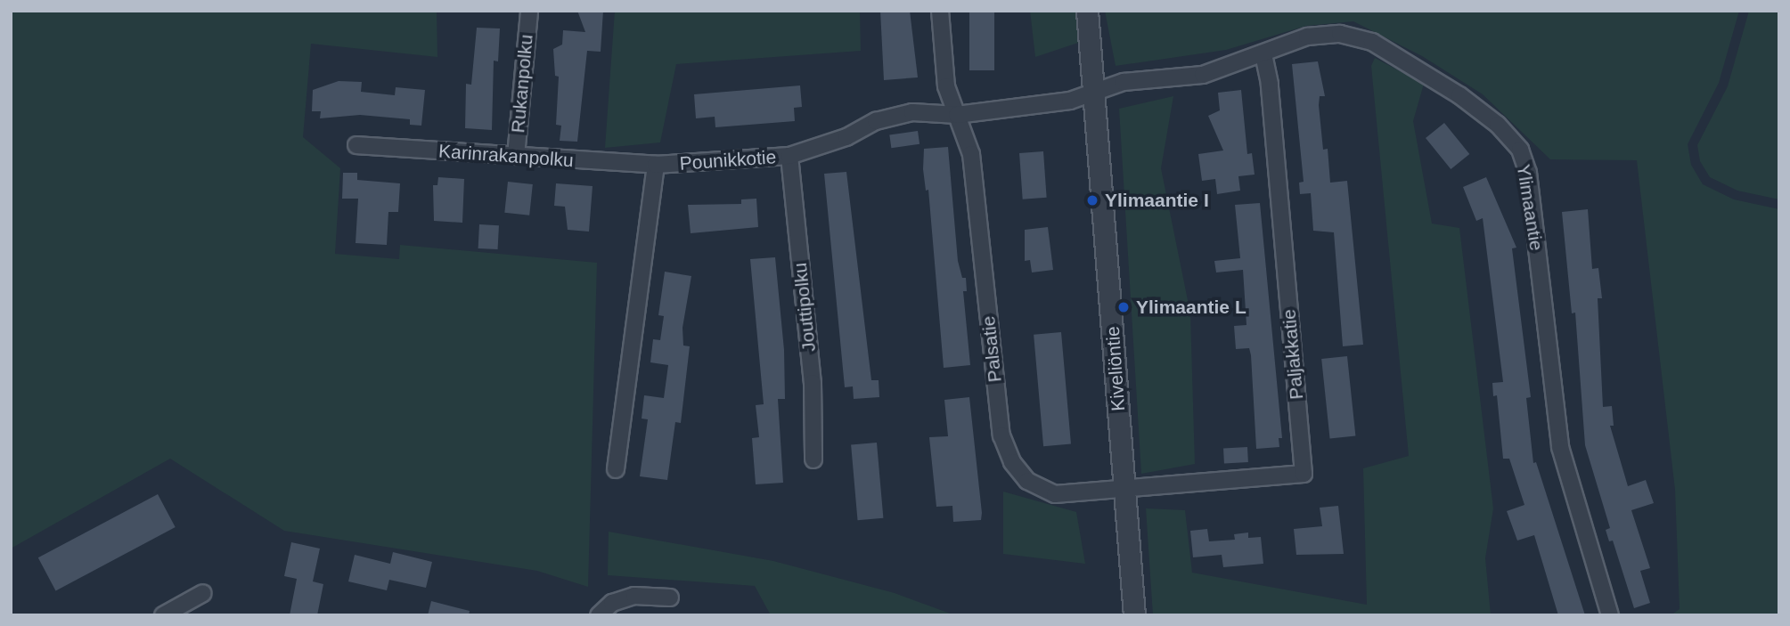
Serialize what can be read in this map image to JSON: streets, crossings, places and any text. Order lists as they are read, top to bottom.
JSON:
{
  "streets": {
    "street": [
      "Rukanpolku",
      "Karinrakanpolku",
      "Pounikkotie",
      "Ylimaantie",
      "Jouttipolku",
      "Palsatie",
      "Paljakkatie",
      "Kiveliöntie"
    ]
  },
  "crossings": [
    ["Rukanpolku", "Karinrakanpolku"],
    ["Karinrakanpolku", "Pounikkotie"],
    ["Pounikkotie", "Ylimaantie"],
    ["Pounikkotie", "Jouttipolku"],
    ["Pounikkotie", "Palsatie"],
    ["Pounikkotie", "Kiveliöntie"],
    ["Ylimaantie", "Paljakkatie"],
    ["Ylimaantie", "Kiveliöntie"],
    ["Palsatie", "Paljakkatie"],
    ["Palsatie", "Kiveliöntie"],
    ["Paljakkatie", "Kiveliöntie"]
  ],
  "places": ["Ylimaantie I", "Ylimaantie L"]
}
